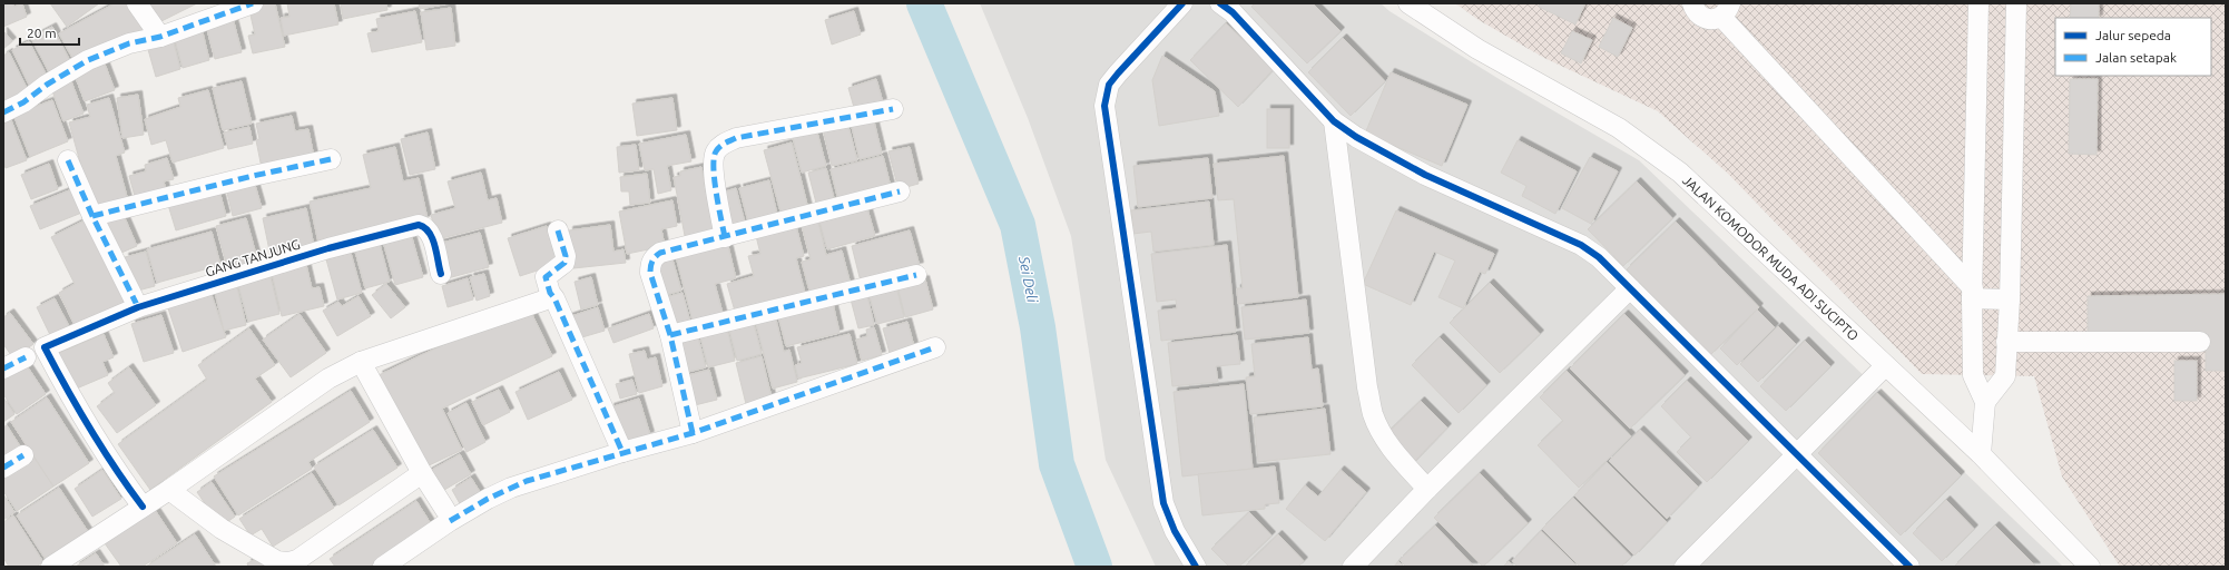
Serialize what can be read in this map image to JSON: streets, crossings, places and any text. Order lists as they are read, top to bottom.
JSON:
{
  "streets": {
    "street": ["GANG TANJUNG", "JALAN KOMODOR MUDA ADI SUCIPTO"]
  },
  "water": ["Sei Deli"],
  "legend": ["Jalur sepeda", "Jalan setapak"],
  "scale_bar": "20 m"
}
